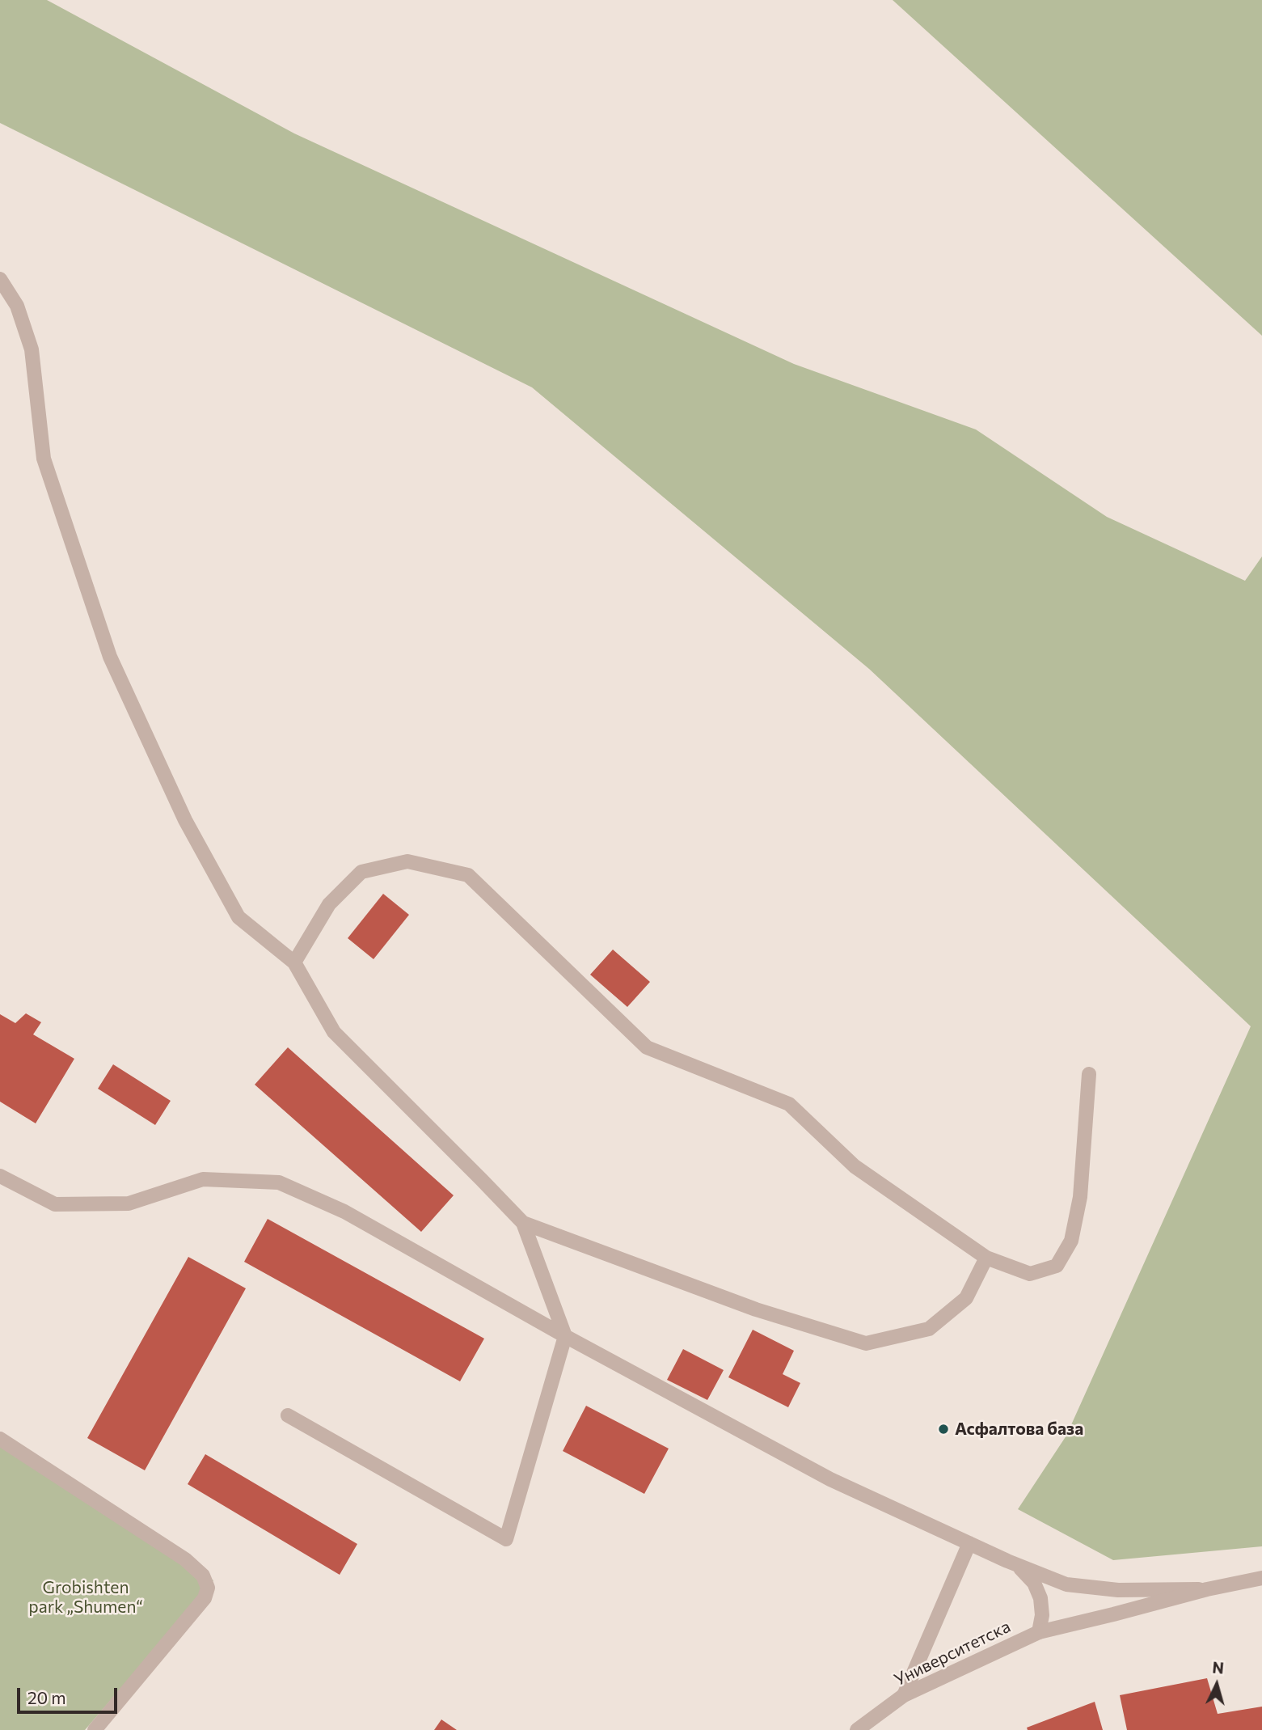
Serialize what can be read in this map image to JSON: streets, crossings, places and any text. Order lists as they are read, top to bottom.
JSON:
{
  "streets": {
    "street": ["Университетска"]
  },
  "parks": ["Grobishten park „Shumen“"],
  "places": ["Асфалтова база"],
  "scale_bar": "20 m",
  "north": "top"
}
